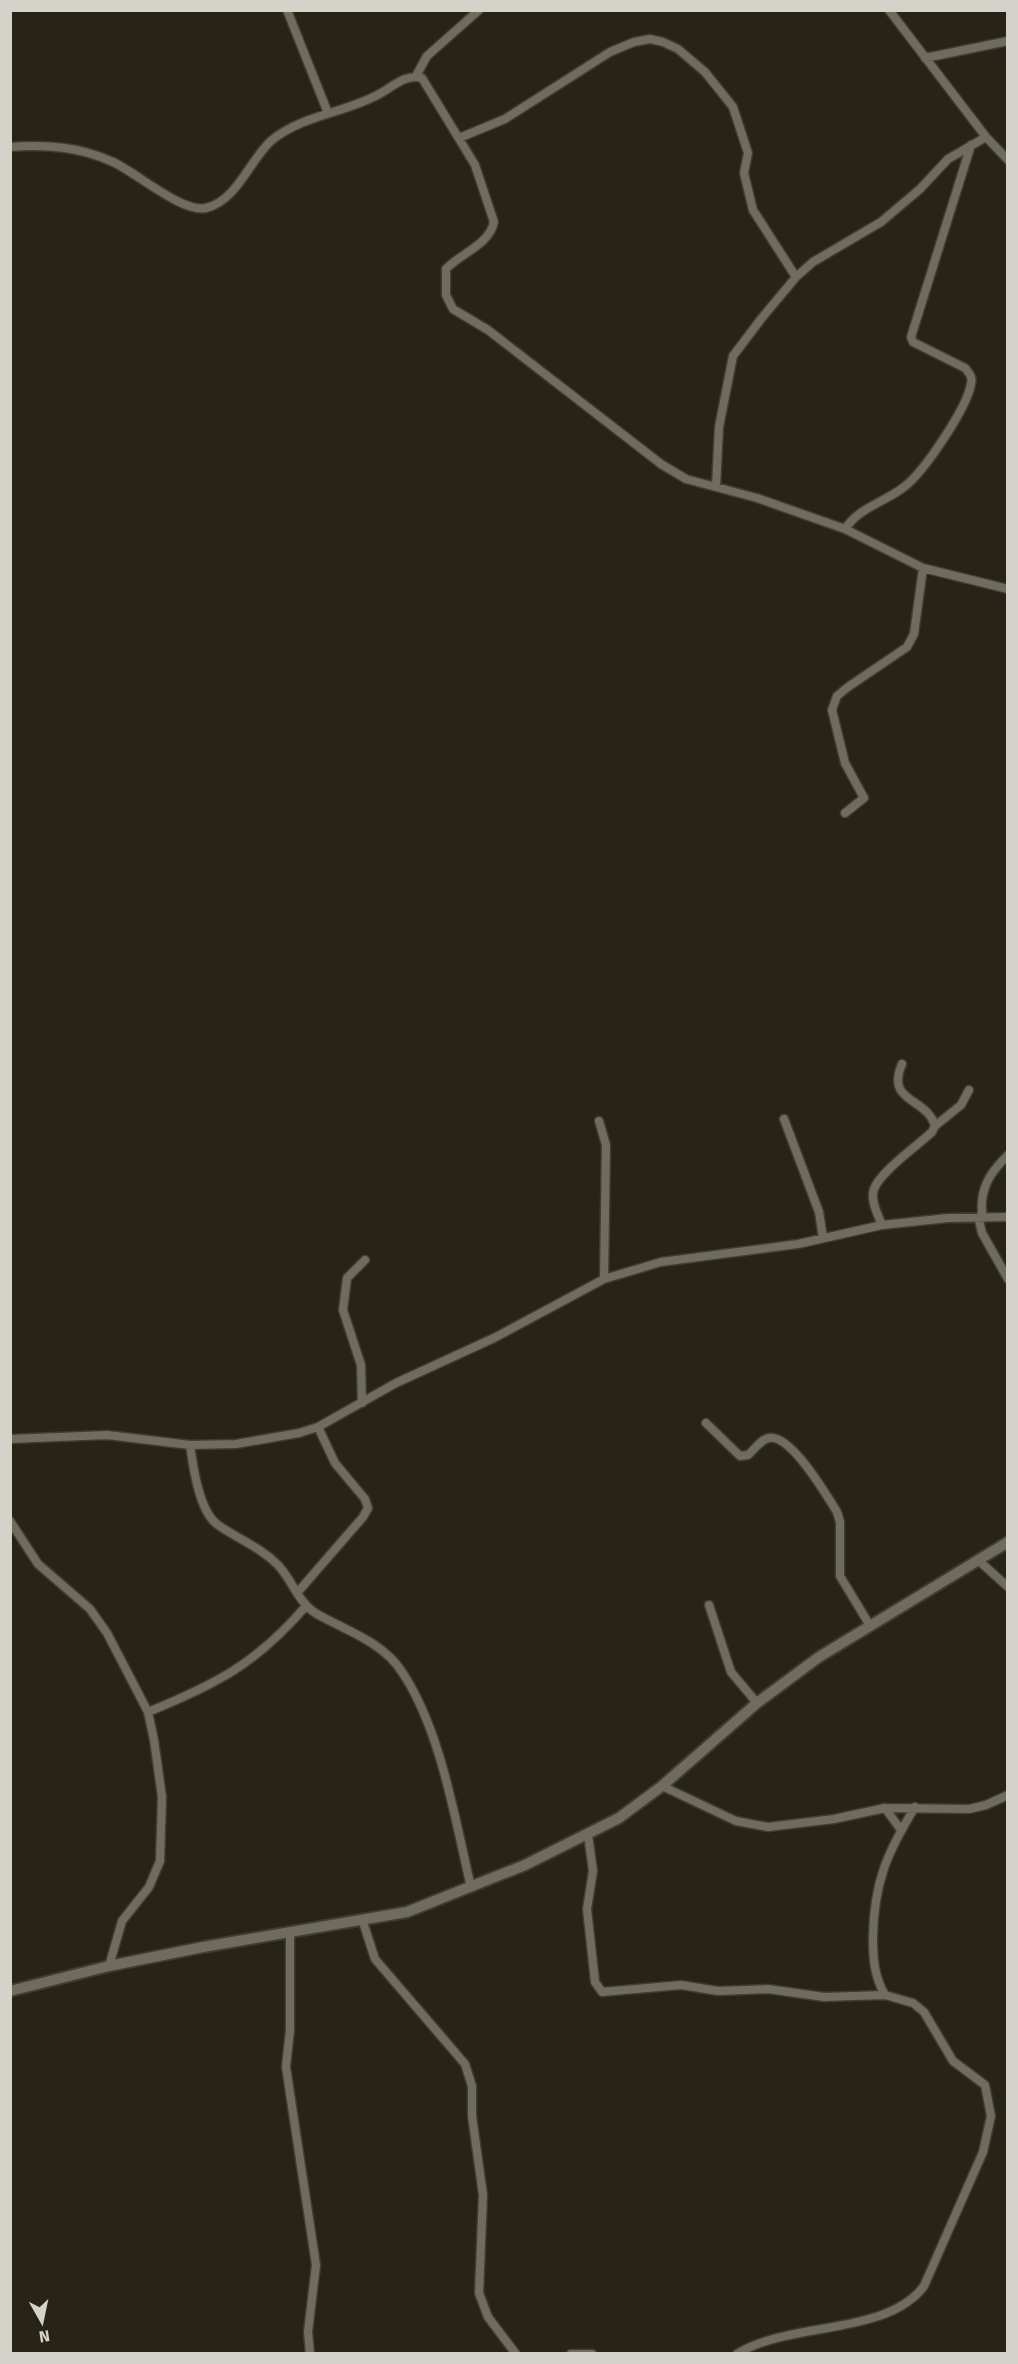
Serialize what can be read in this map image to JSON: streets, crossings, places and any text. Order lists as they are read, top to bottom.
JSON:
{
  "north": "bottom"
}
